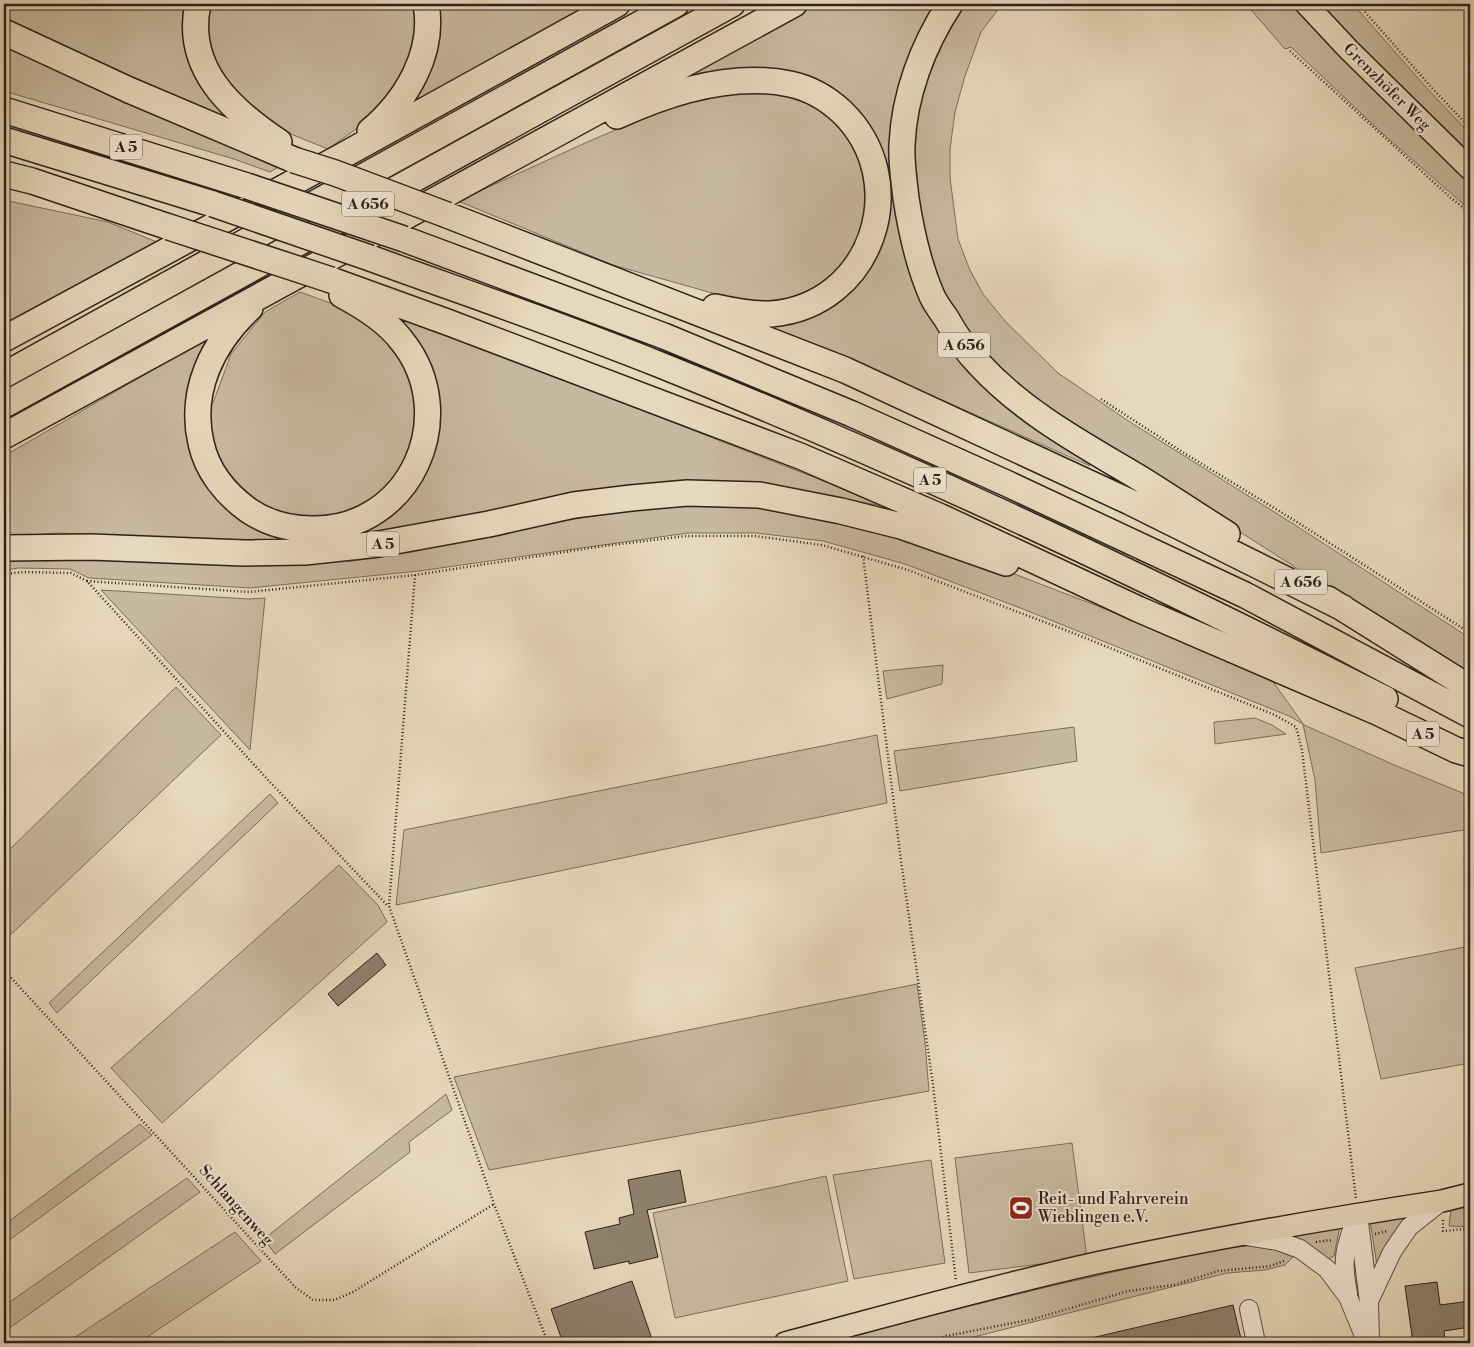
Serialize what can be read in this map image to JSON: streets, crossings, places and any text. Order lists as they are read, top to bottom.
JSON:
{
  "streets": {
    "highway": ["A 5", "A 656"],
    "main road": ["Grenzhöfer Weg"],
    "path": ["Schlangenweg"]
  },
  "places": {
    "sports": ["Reit- und Fahrverein Wieblingen e.V."]
  }
}
